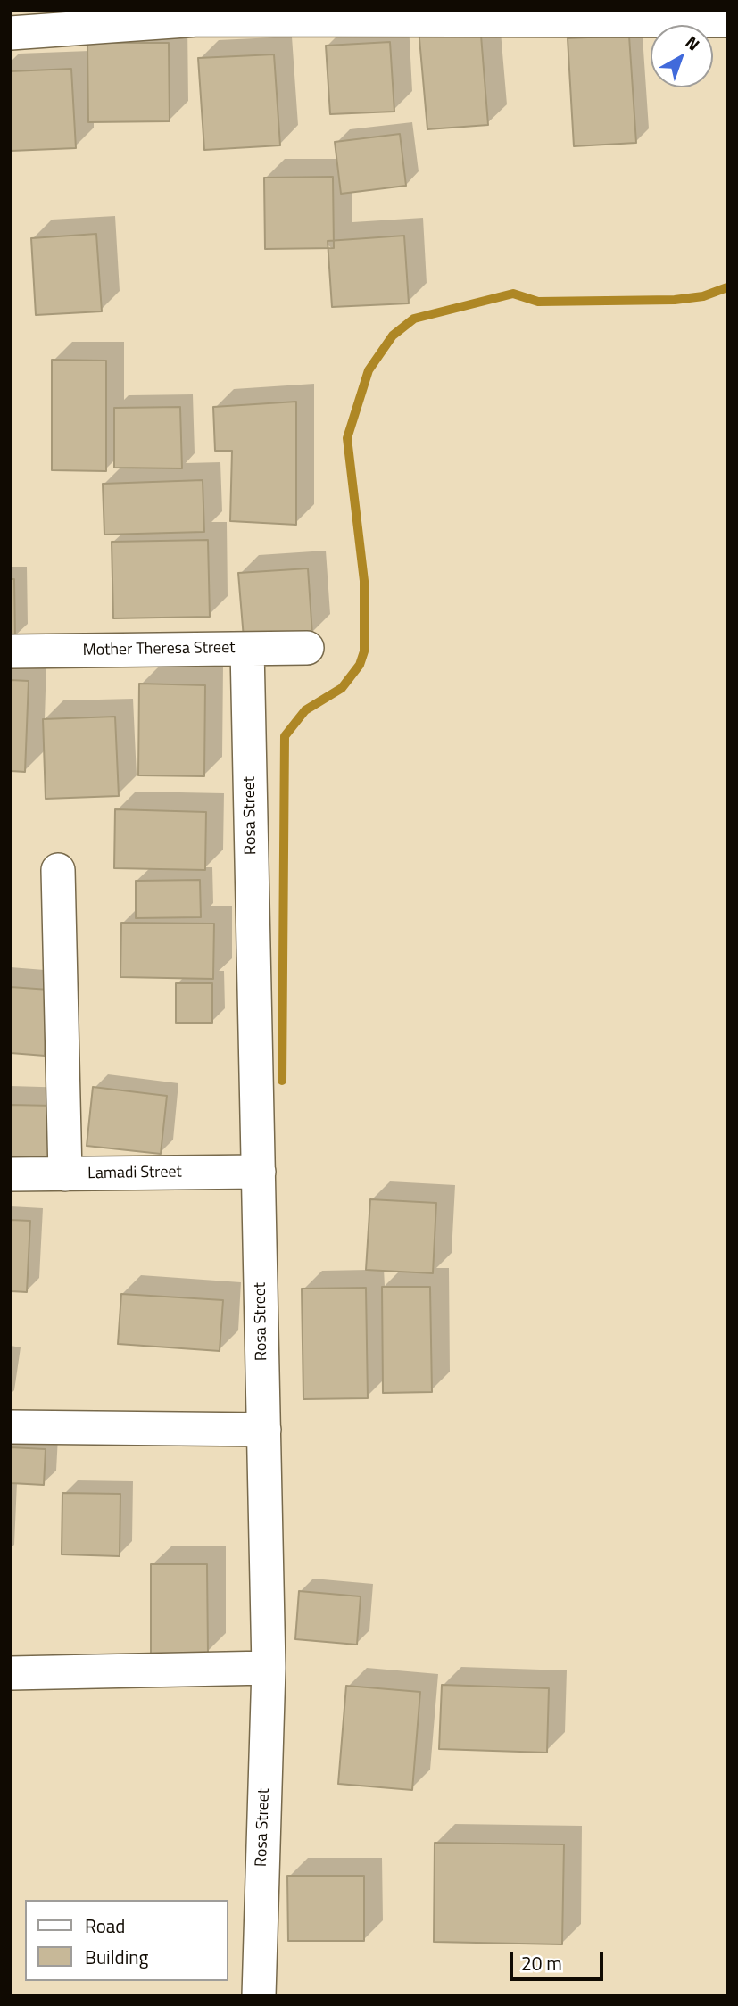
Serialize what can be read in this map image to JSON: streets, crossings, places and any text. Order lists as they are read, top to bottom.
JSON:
{
  "streets": {
    "street": ["Mother Theresa Street", "Rosa Street", "Lamadi Street"]
  },
  "crossings": [
    ["Mother Theresa Street", "Rosa Street"],
    ["Rosa Street", "Lamadi Street"]
  ],
  "legend": ["Road", "Building"],
  "scale_bar": "20 m",
  "north": "top right"
}
